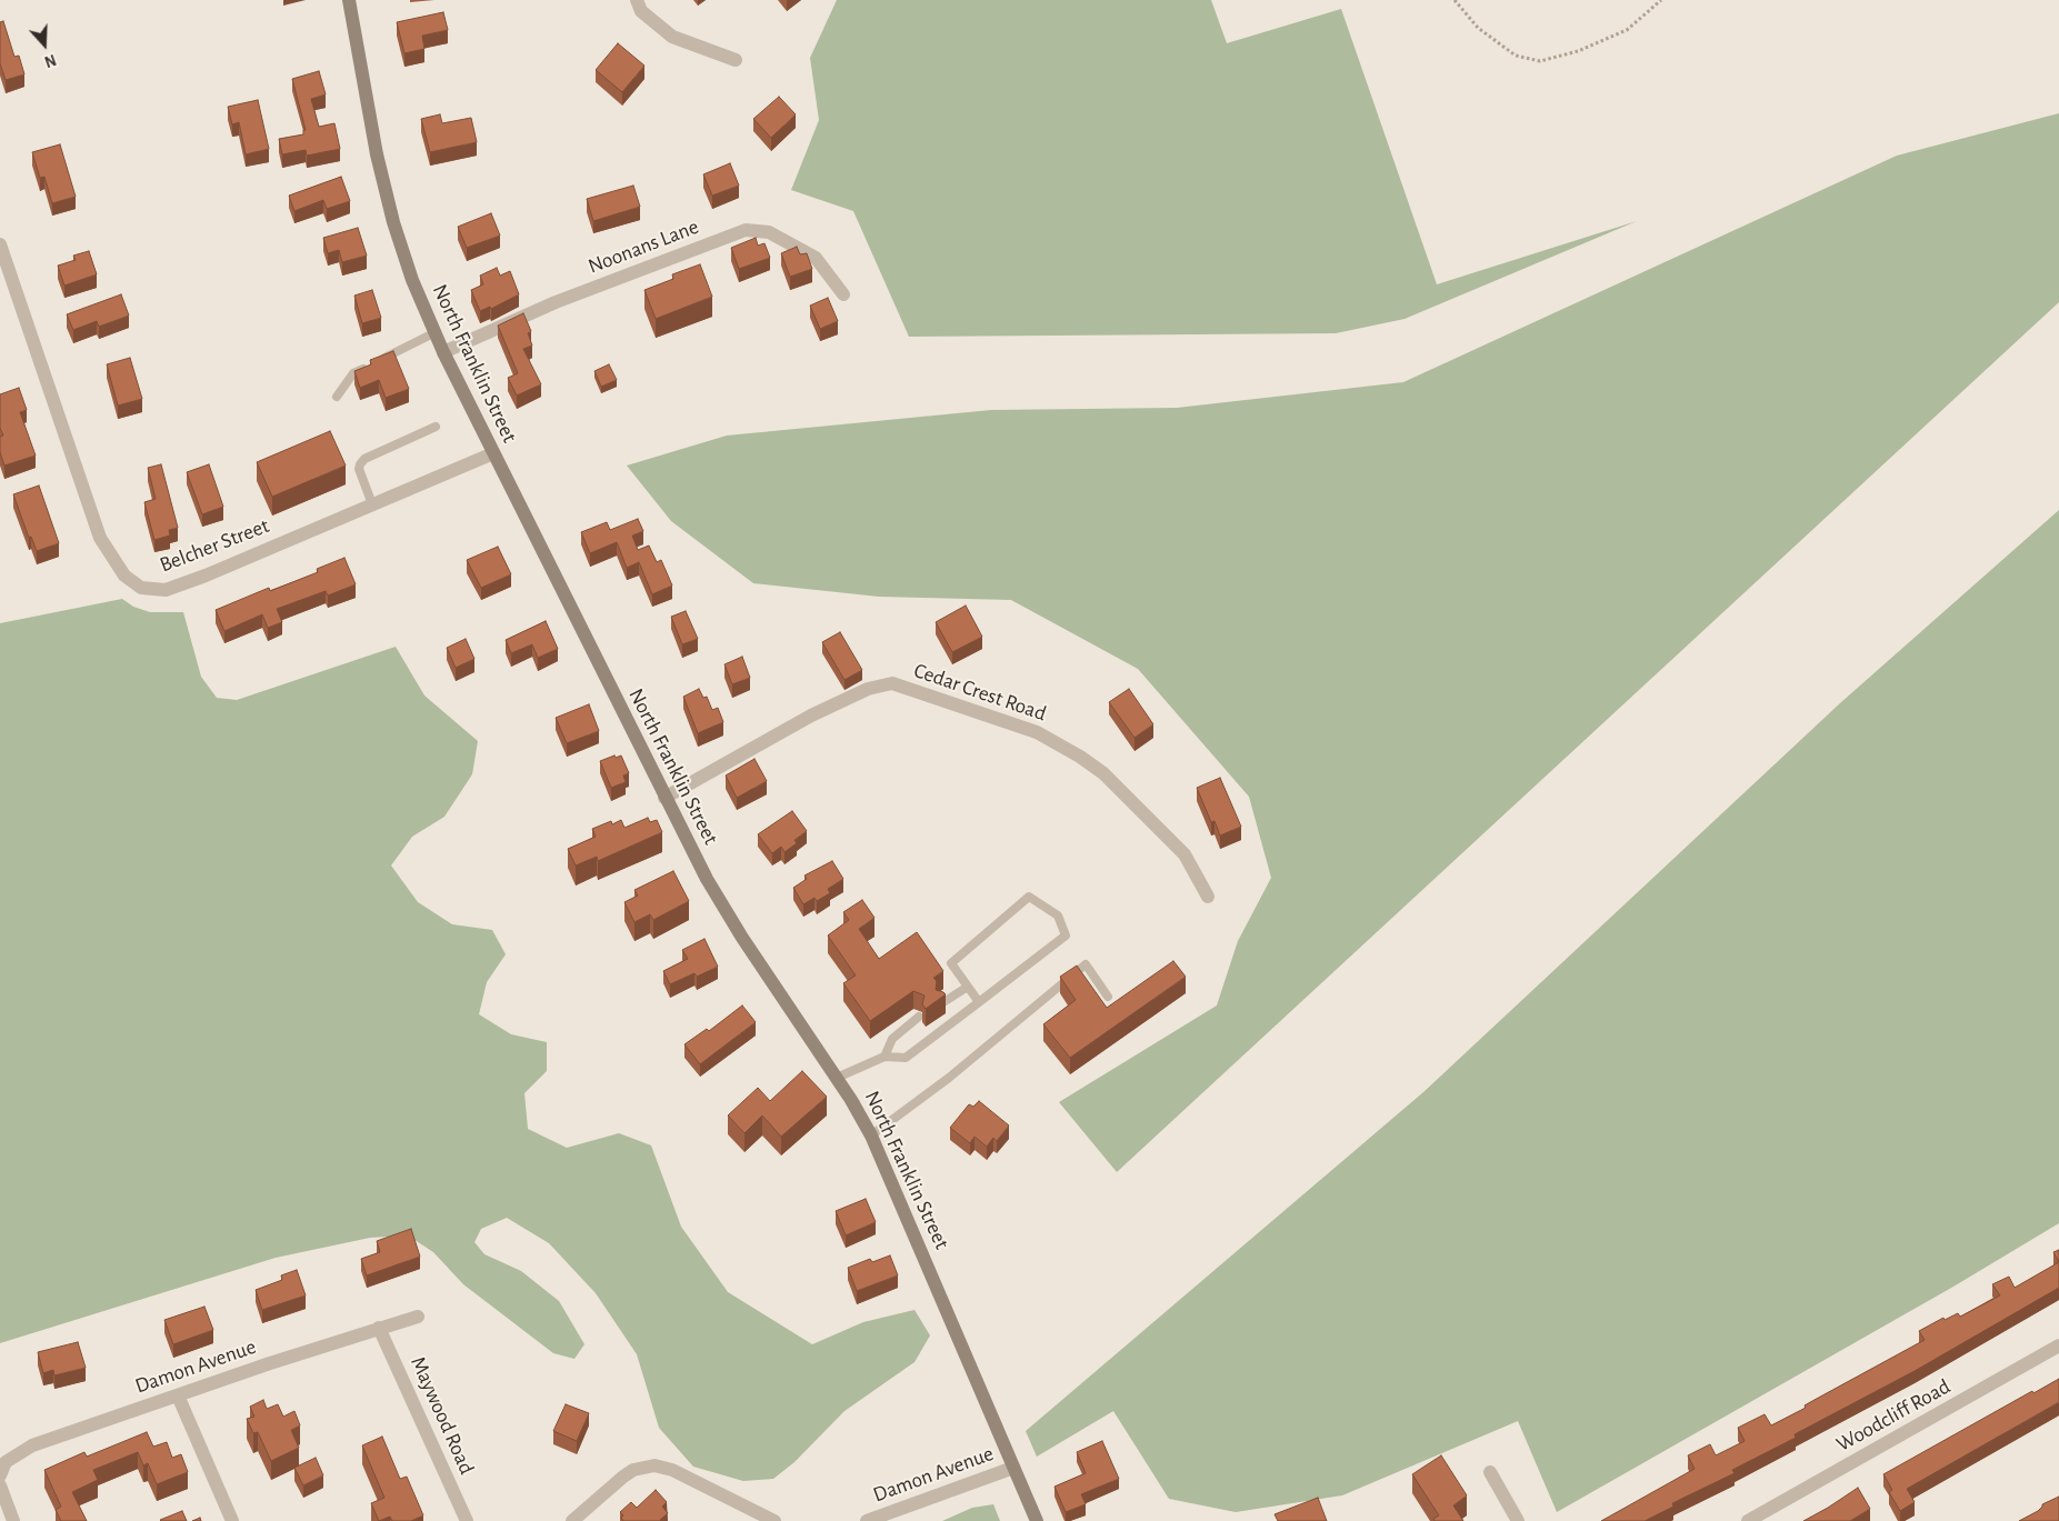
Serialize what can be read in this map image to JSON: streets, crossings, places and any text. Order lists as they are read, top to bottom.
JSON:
{
  "streets": {
    "main road": ["North Franklin Street"],
    "street": [
      "Noonans Lane",
      "Belcher Street",
      "Cedar Crest Road",
      "Damon Avenue",
      "Maywood Road",
      "Woodcliff Road"
    ]
  },
  "crossings": [
    ["Noonans Lane", "North Franklin Street"],
    ["North Franklin Street", "Belcher Street"],
    ["North Franklin Street", "Cedar Crest Road"],
    ["North Franklin Street", "Damon Avenue"],
    ["Damon Avenue", "Maywood Road"]
  ],
  "north": "bottom"
}
